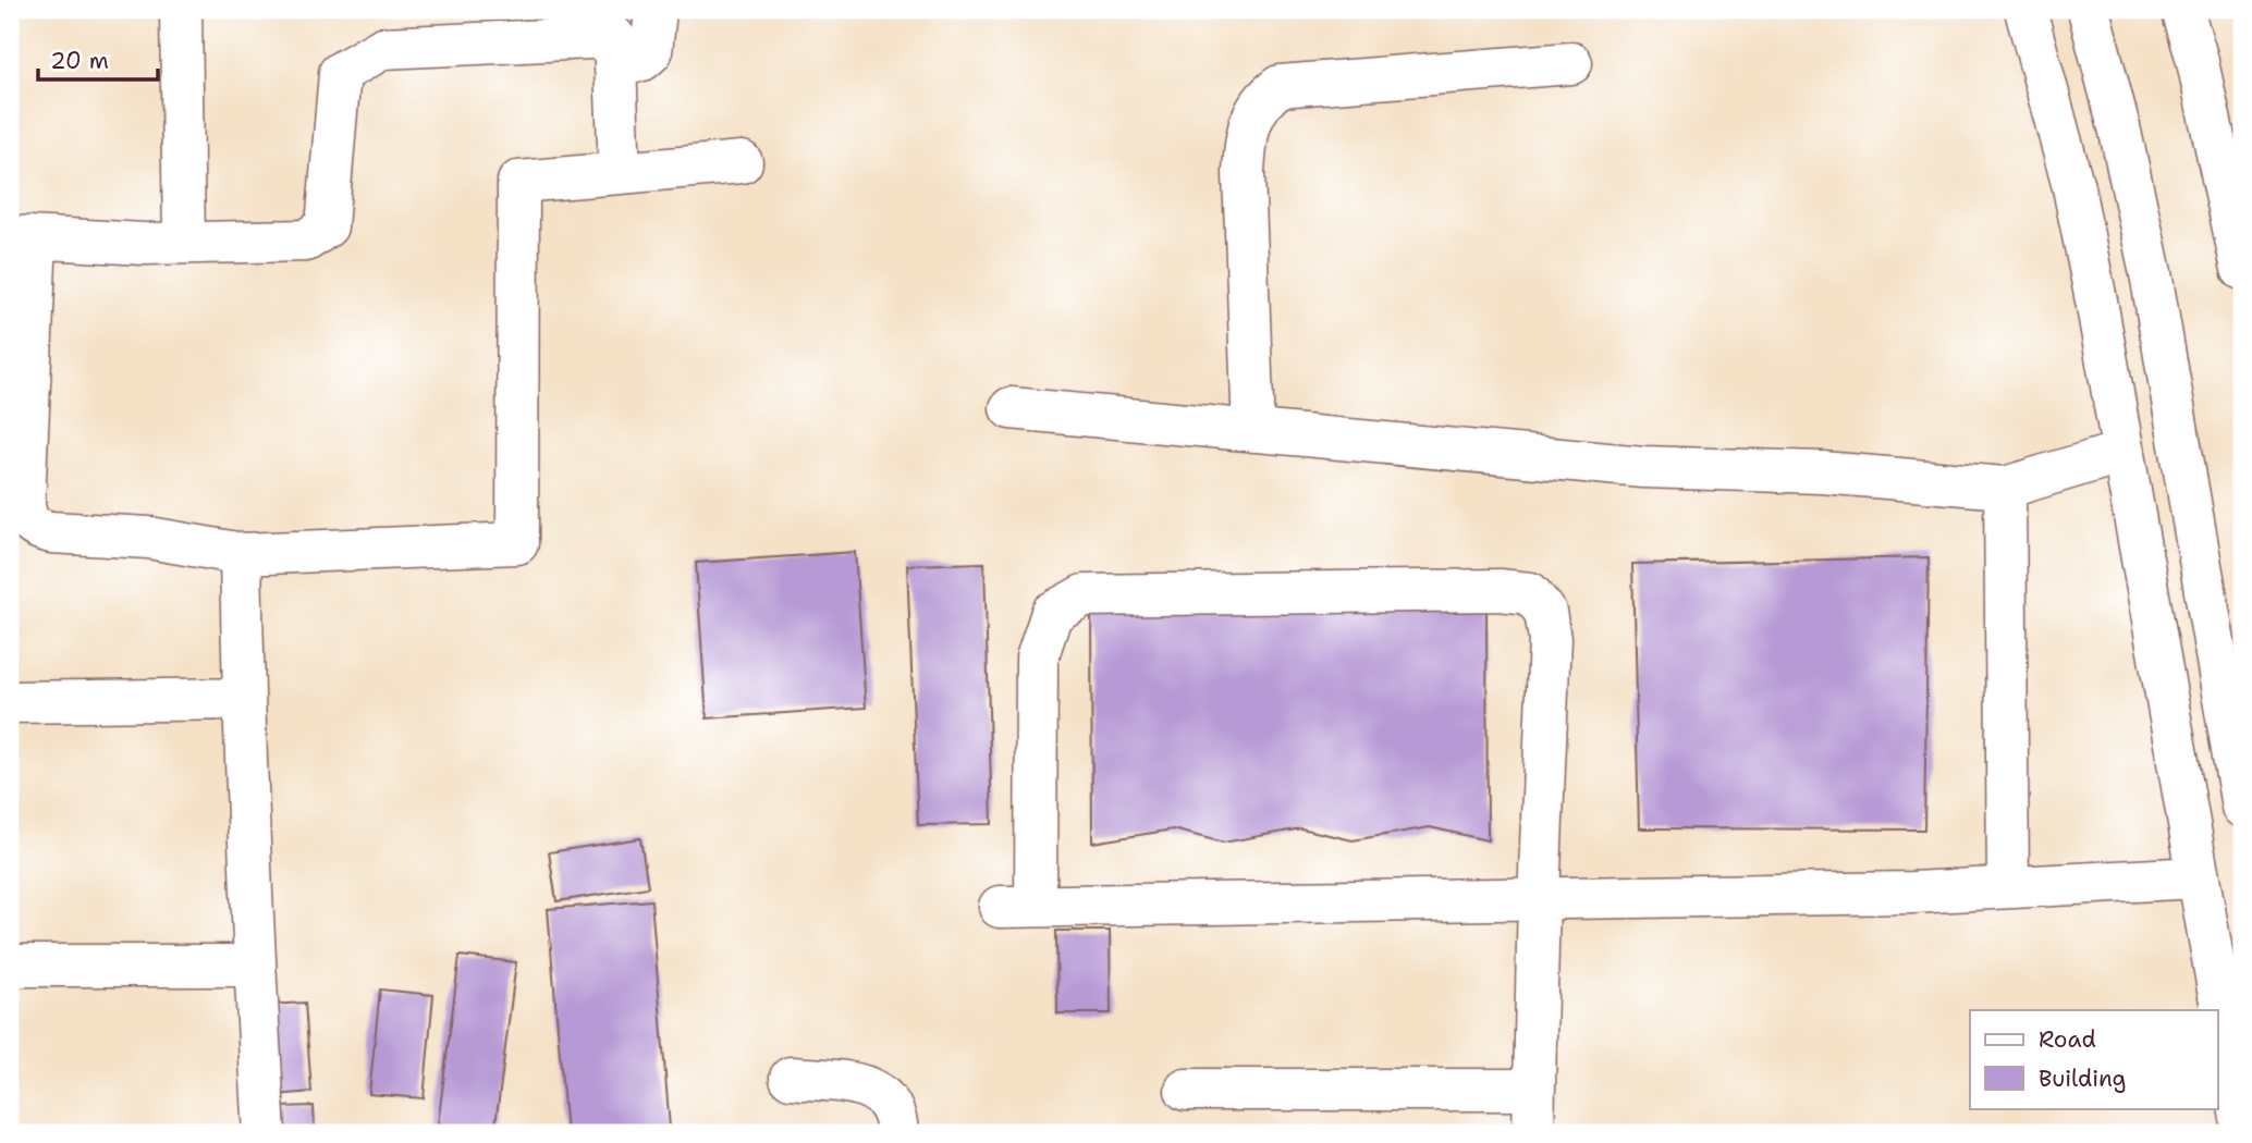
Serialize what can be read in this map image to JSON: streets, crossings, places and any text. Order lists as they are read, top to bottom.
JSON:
{
  "legend": ["Road", "Building"],
  "scale_bar": "20 m"
}
